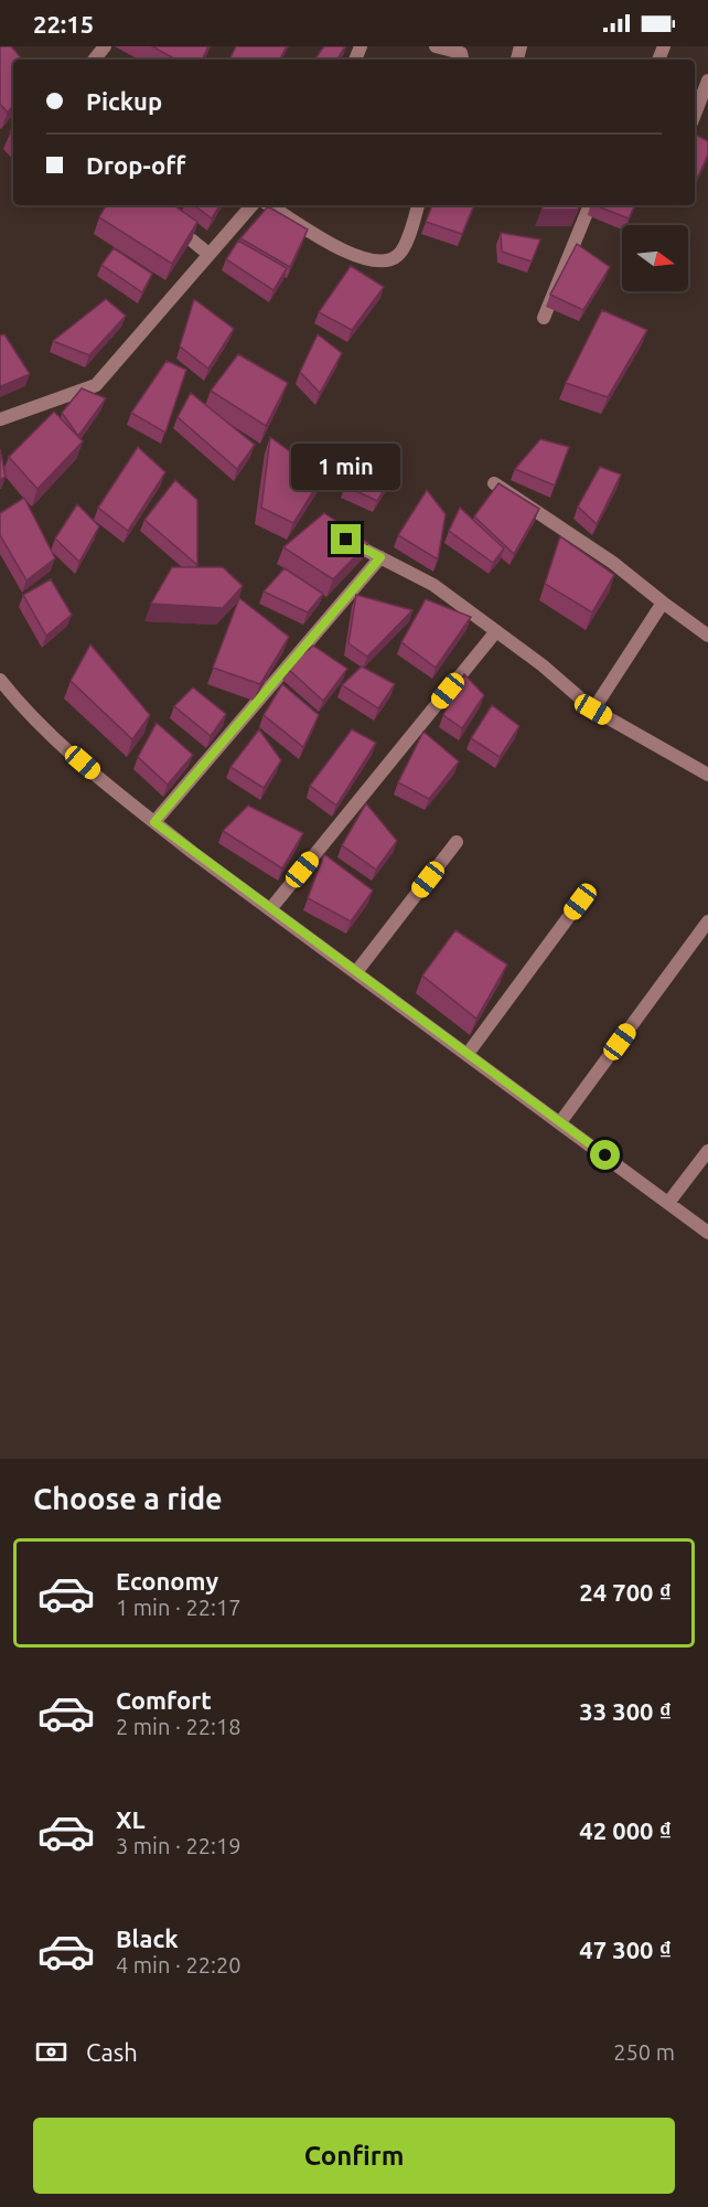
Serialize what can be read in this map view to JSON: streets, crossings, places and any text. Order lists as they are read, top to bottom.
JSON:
{
  "north": "right",
  "page": {
    "status": "22:15",
    "banner": ["Pickup", "Drop-off"],
    "bubble": "1 min",
    "heading": "Choose a ride",
    "list": [
      {
        "name": "Economy",
        "note": "1 min · 22:17",
        "value": "24 700 ₫"
      },
      {
        "name": "Comfort",
        "note": "2 min · 22:18",
        "value": "33 300 ₫"
      },
      {
        "name": "XL",
        "note": "3 min · 22:19",
        "value": "42 000 ₫"
      },
      {
        "name": "Black",
        "note": "4 min · 22:20",
        "value": "47 300 ₫"
      }
    ],
    "pay": ["Cash", "250 m"],
    "buttons": "Confirm"
  }
}
